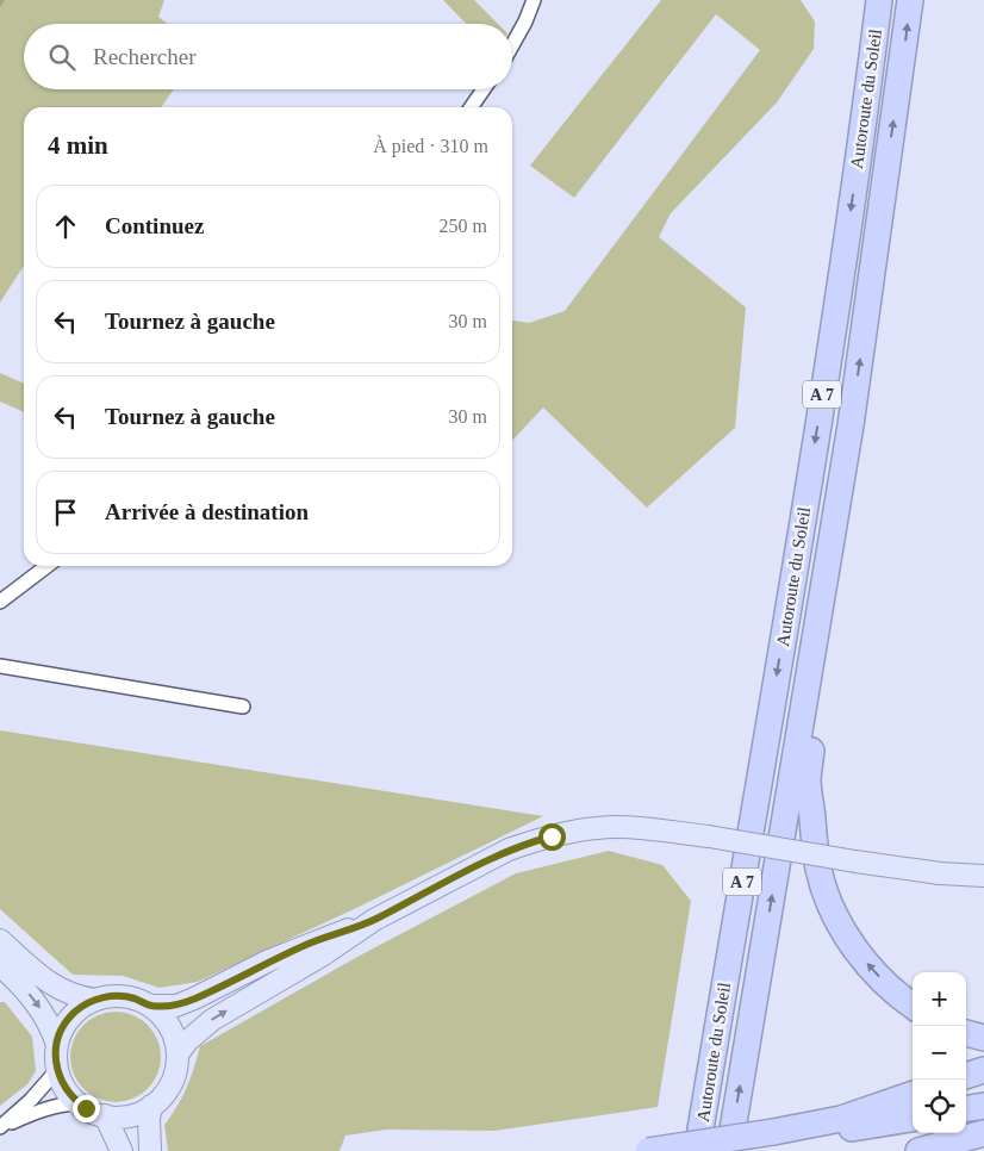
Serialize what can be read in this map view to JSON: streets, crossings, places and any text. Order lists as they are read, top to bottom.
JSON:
{
  "streets": {
    "highway": ["Autoroute du Soleil", "A 7"]
  },
  "page": {
    "search": "Rechercher",
    "heading": ["4 min", "À pied · 310 m"],
    "list": [
      ["Continuez", "250 m"],
      ["Tournez à gauche", "30 m"],
      ["Tournez à gauche", "30 m"],
      "Arrivée à destination"
    ],
    "map_buttons": ["+", "−"]
  }
}
